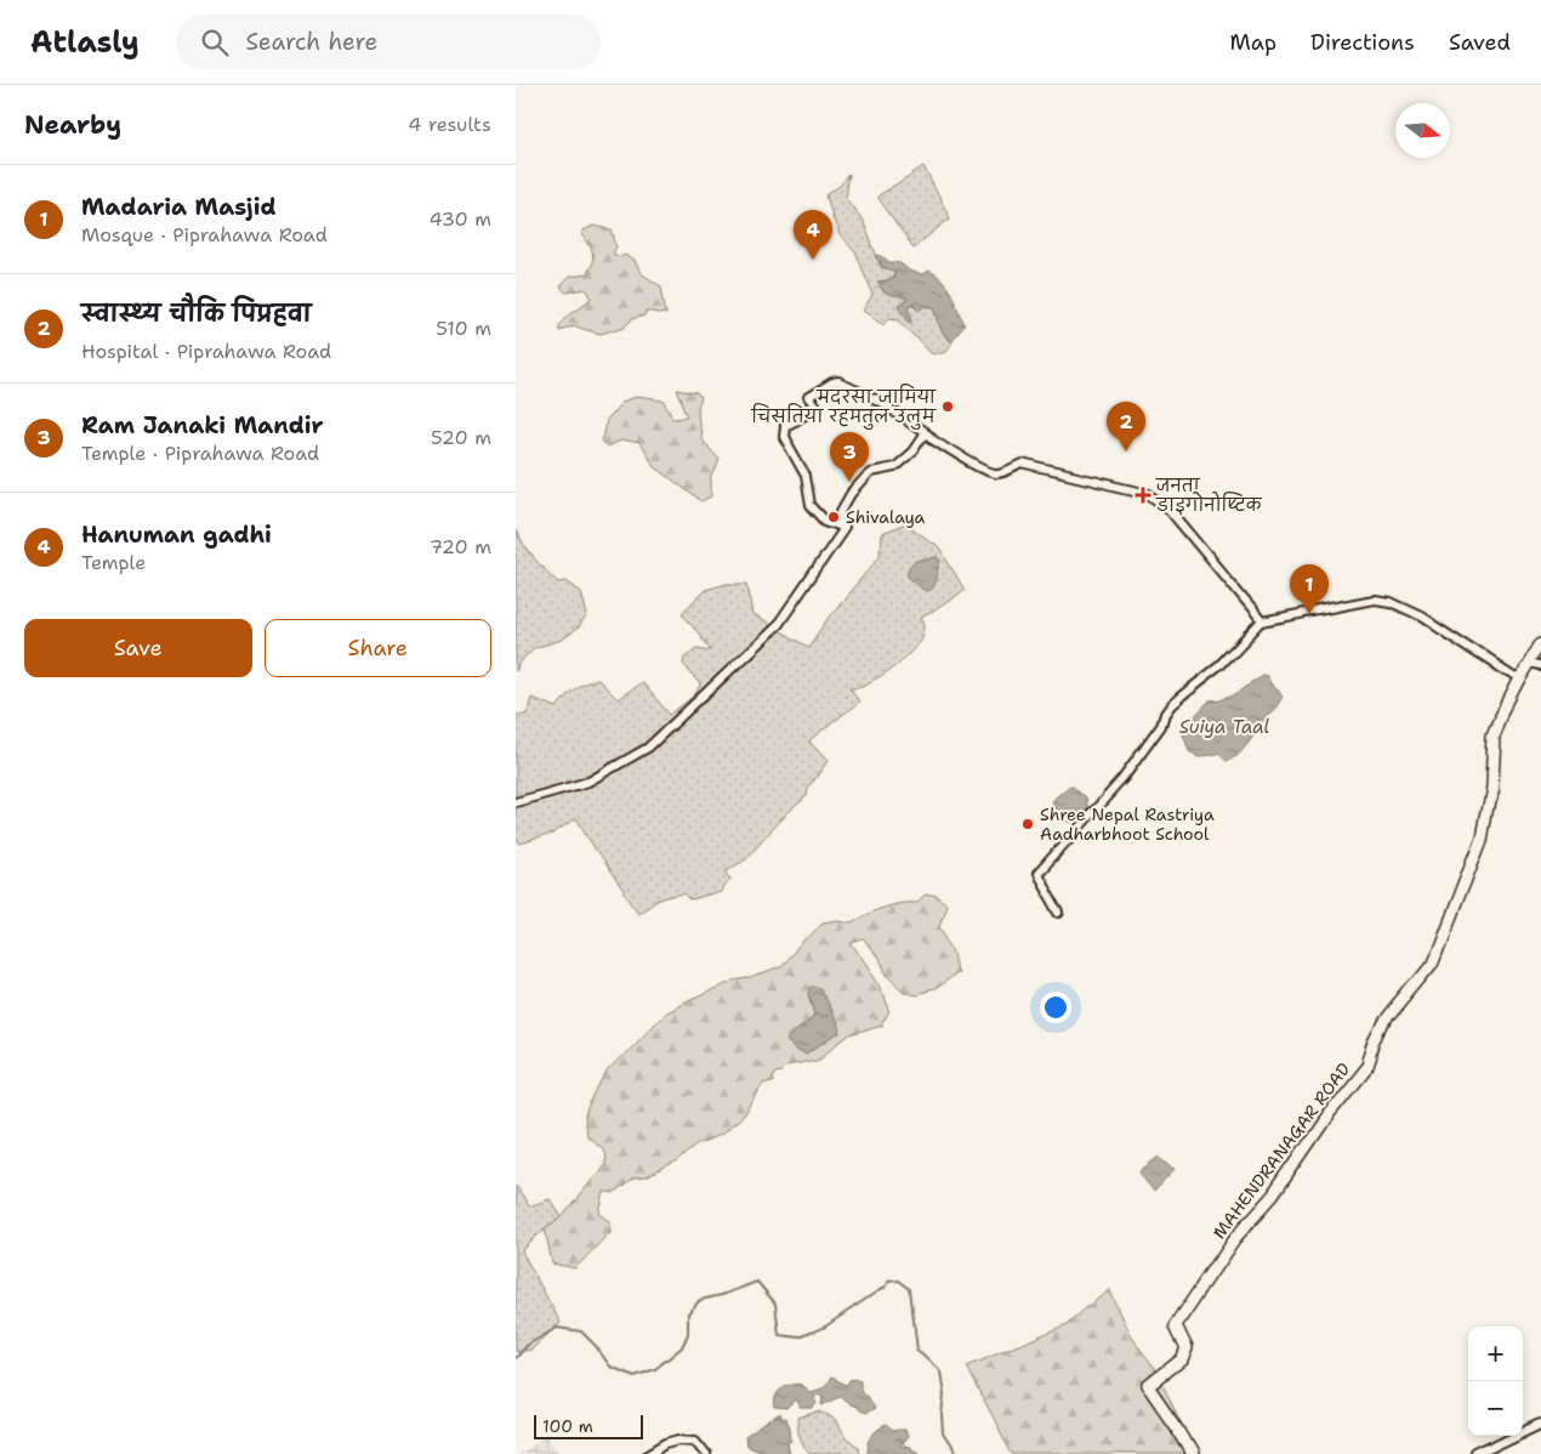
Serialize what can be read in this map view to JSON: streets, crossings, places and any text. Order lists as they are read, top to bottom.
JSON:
{
  "streets": {
    "street": ["MAHENDRANAGAR ROAD"]
  },
  "water": ["Suiya Taal"],
  "places": {
    "other": ["मदरसा जामिया चिसतिया रहमतुल उलुम", "Shivalaya", "Shree Nepal Rastriya Aadharbhoot School"],
    "health": ["जनता डाइगोनोष्टिक"]
  },
  "scale_bar": "100 m",
  "north": "right",
  "page": {
    "header": "Atlasly",
    "search": "Search here",
    "nav": ["Map", "Directions", "Saved"],
    "heading": ["Nearby", "4 results"],
    "list": [
      {
        "mark": "1",
        "name": "Madaria Masjid",
        "note": "Mosque · Piprahawa Road",
        "value": "430 m"
      },
      {
        "mark": "2",
        "name": "स्वास्थ्य चाैकि पिप्रहवा",
        "note": "Hospital · Piprahawa Road",
        "value": "510 m"
      },
      {
        "mark": "3",
        "name": "Ram Janaki Mandir",
        "note": "Temple · Piprahawa Road",
        "value": "520 m"
      },
      {
        "mark": "4",
        "name": "Hanuman gadhi",
        "note": "Temple",
        "value": "720 m"
      }
    ],
    "pins": [
      "4",
      "2",
      "3",
      "1"
    ],
    "buttons": ["Save", "Share"],
    "map_buttons": ["+", "−"],
    "scale": "100 m"
  }
}
